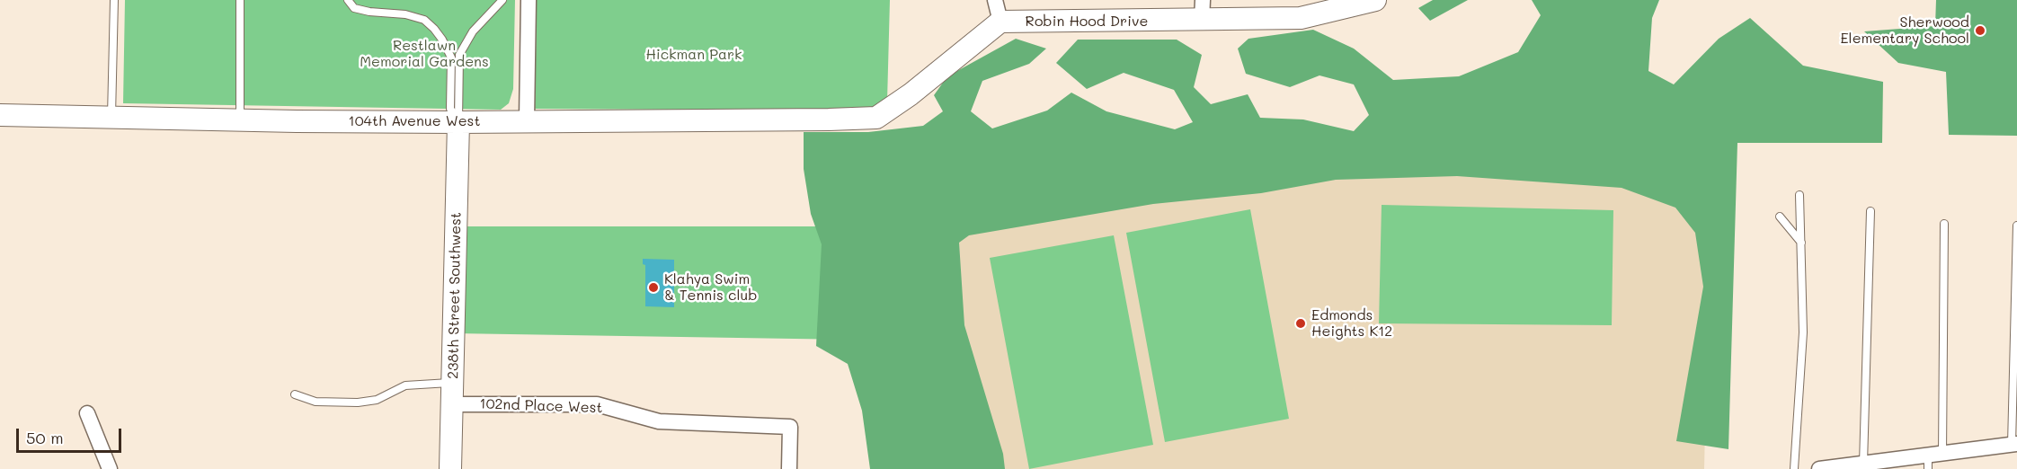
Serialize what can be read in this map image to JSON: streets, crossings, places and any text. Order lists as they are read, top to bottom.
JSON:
{
  "streets": {
    "street": [
      "Robin Hood Drive",
      "104th Avenue West",
      "238th Street Southwest",
      "102nd Place West"
    ]
  },
  "crossings": [
    ["Robin Hood Drive", "104th Avenue West"],
    ["104th Avenue West", "238th Street Southwest"],
    ["238th Street Southwest", "102nd Place West"]
  ],
  "parks": ["Restlawn Memorial Gardens", "Hickman Park"],
  "places": ["Sherwood Elementary School", "Klahya Swim & Tennis club", "Edmonds Heights K12"],
  "scale_bar": "50 m"
}
